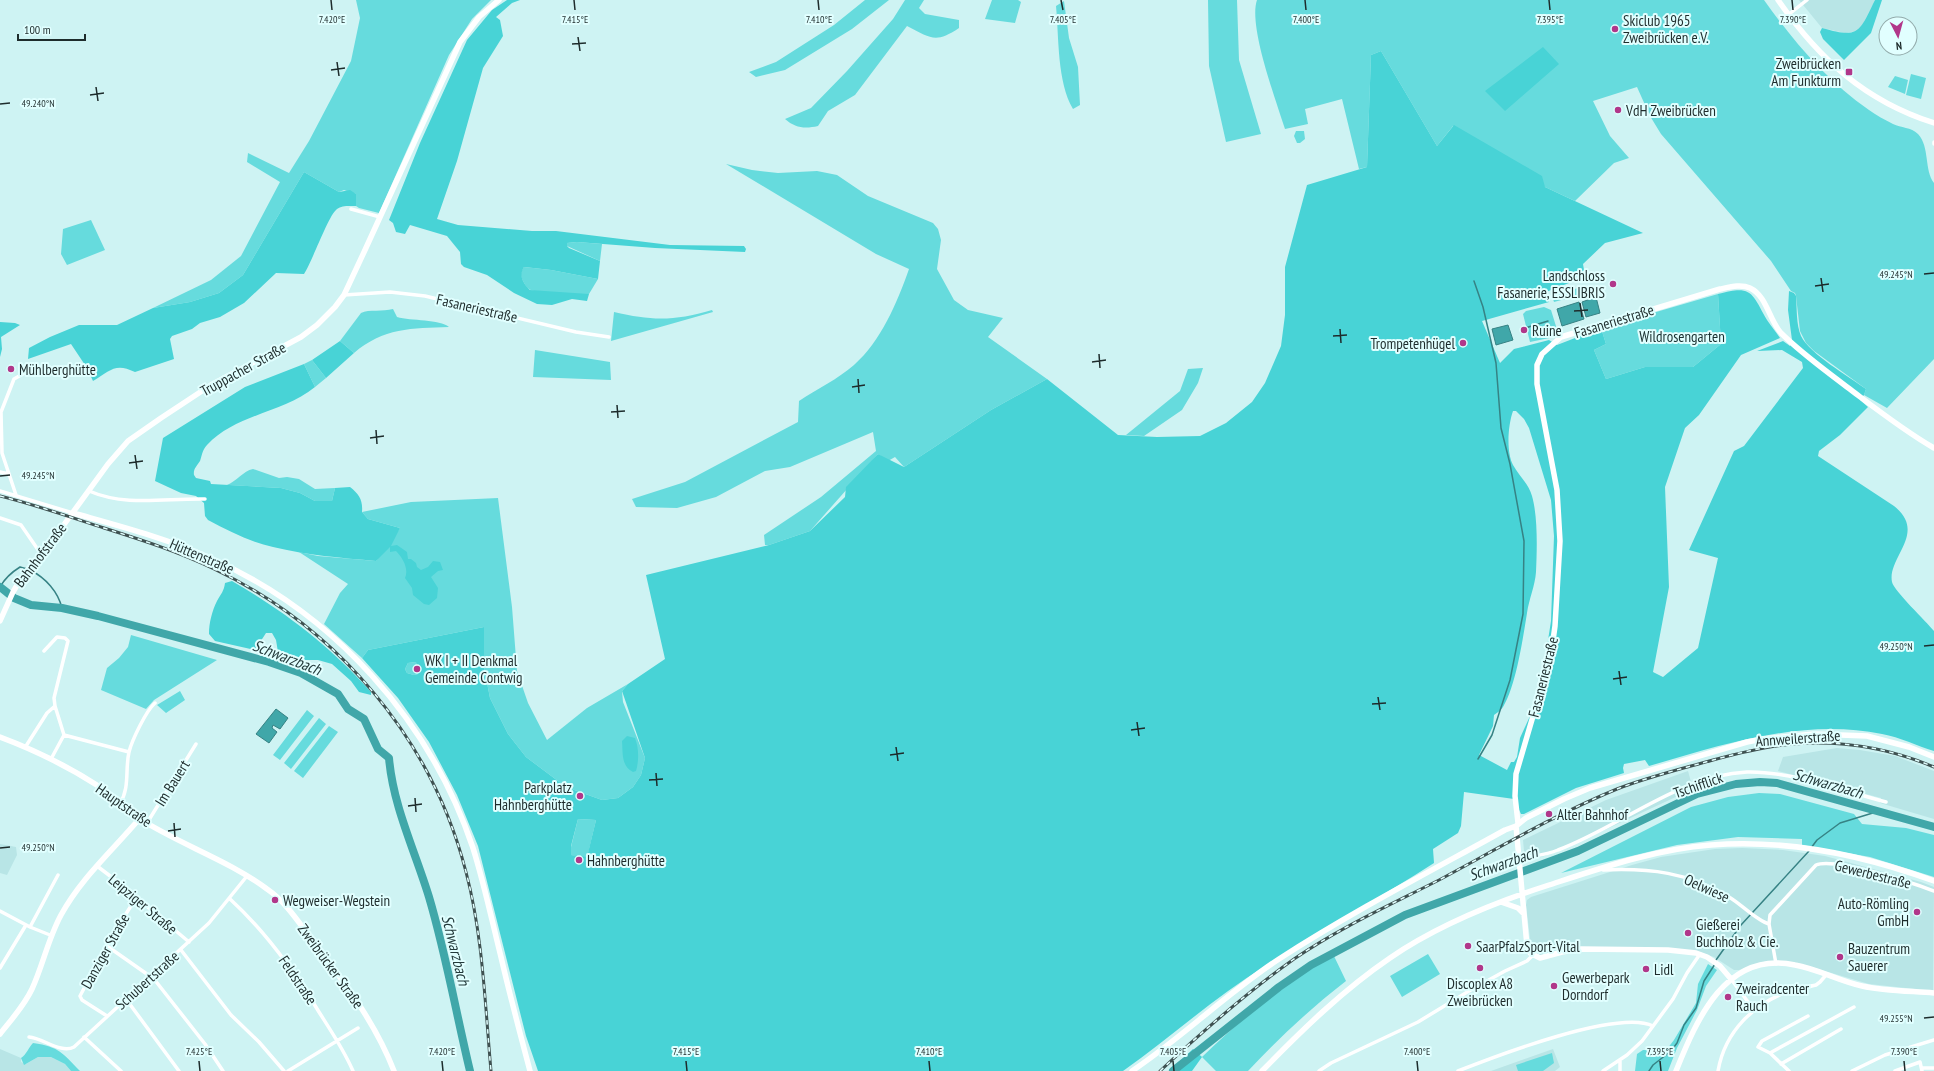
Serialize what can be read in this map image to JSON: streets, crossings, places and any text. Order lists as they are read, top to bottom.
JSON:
{
  "streets": {
    "street": [
      "Fasaneriestraße",
      "Truppacher Straße",
      "Bahnhofstraße",
      "Hüttenstraße",
      "Annweilerstraße",
      "Im Bauert",
      "Tschifflick",
      "Hauptstraße",
      "Gewerbestraße",
      "Oelwiese",
      "Leipziger Straße",
      "Danziger Straße",
      "Zweibrücker Straße",
      "Schubertstraße",
      "Feldstraße"
    ]
  },
  "crossings": [
    ["Fasaneriestraße", "Truppacher Straße"],
    ["Fasaneriestraße", "Annweilerstraße"],
    ["Truppacher Straße", "Bahnhofstraße"],
    ["Truppacher Straße", "Hüttenstraße"],
    ["Bahnhofstraße", "Hüttenstraße"],
    ["Im Bauert", "Hauptstraße"],
    ["Hauptstraße", "Zweibrücker Straße"],
    ["Hauptstraße", "Schubertstraße"],
    ["Gewerbestraße", "Oelwiese"],
    ["Leipziger Straße", "Danziger Straße"],
    ["Leipziger Straße", "Schubertstraße"],
    ["Danziger Straße", "Schubertstraße"],
    ["Zweibrücker Straße", "Schubertstraße"],
    ["Schubertstraße", "Feldstraße"]
  ],
  "water": ["Schwarzbach"],
  "parks": ["Wildrosengarten"],
  "places": {
    "other": [
      "Skiclub 1965 Zweibrücken e.V.",
      "VdH Zweibrücken",
      "Landschloss Fasanerie, ESSLIBRIS",
      "Ruine",
      "Trompetenhügel",
      "Mühlberghütte",
      "WK I + II Denkmal Gemeinde Contwig",
      "Parkplatz Hahnberghütte",
      "Alter Bahnhof",
      "Hahnberghütte",
      "Wegweiser-Wegstein",
      "Auto-Römling GmbH",
      "Gießerei Buchholz & Cie.",
      "SaarPfalzSport-Vital",
      "Bauzentrum Sauerer",
      "Discoplex A8 Zweibrücken",
      "Lidl",
      "Gewerbepark Dorndorf",
      "Zweiradcenter Rauch"
    ],
    "transit": ["Zweibrücken Am Funkturm"]
  },
  "scale_bar": "100 m",
  "north": "bottom",
  "coordinates": [
    "7.420°E",
    "7.415°E",
    "7.410°E",
    "7.405°E",
    "7.400°E",
    "7.395°E",
    "7.390°E",
    "49.240°N",
    "49.245°N",
    "49.250°N",
    "49.255°N",
    "7.425°E"
  ]
}
